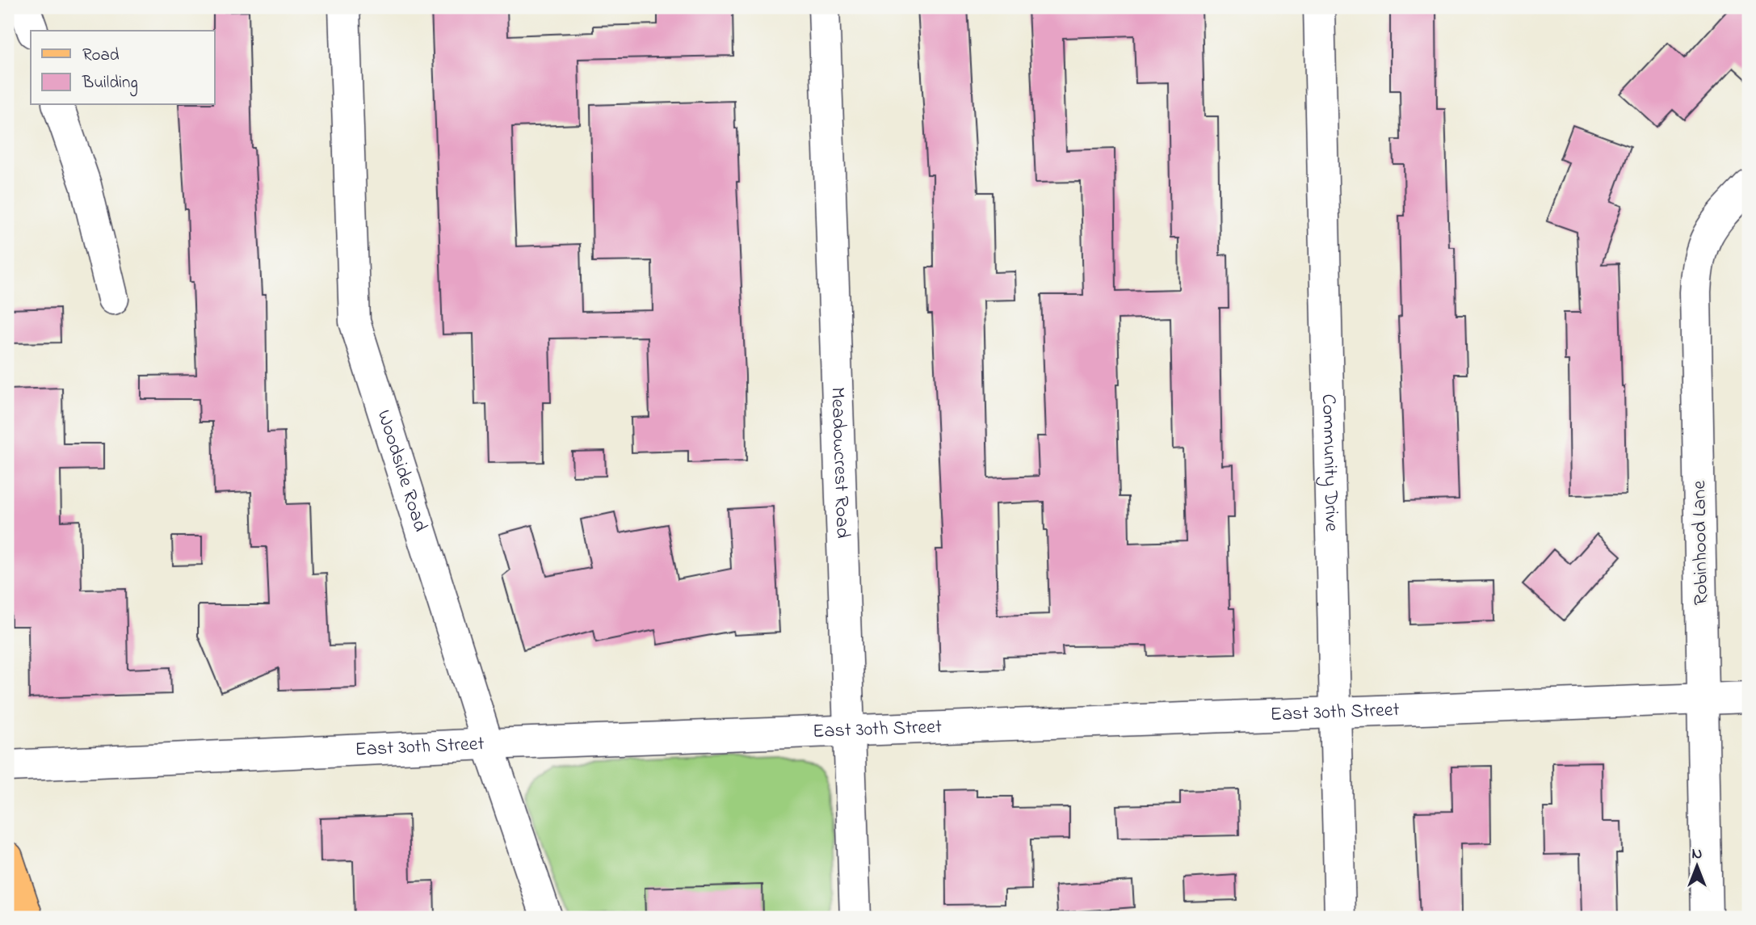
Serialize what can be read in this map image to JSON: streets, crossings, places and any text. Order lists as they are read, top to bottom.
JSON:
{
  "streets": {
    "street": [
      "Meadowcrest Road",
      "Community Drive",
      "Woodside Road",
      "Robinhood Lane",
      "East 30th Street"
    ]
  },
  "crossings": [
    ["Meadowcrest Road", "East 30th Street"],
    ["Community Drive", "East 30th Street"],
    ["Woodside Road", "East 30th Street"],
    ["Robinhood Lane", "East 30th Street"]
  ],
  "legend": ["Road", "Building"],
  "north": "top"
}
